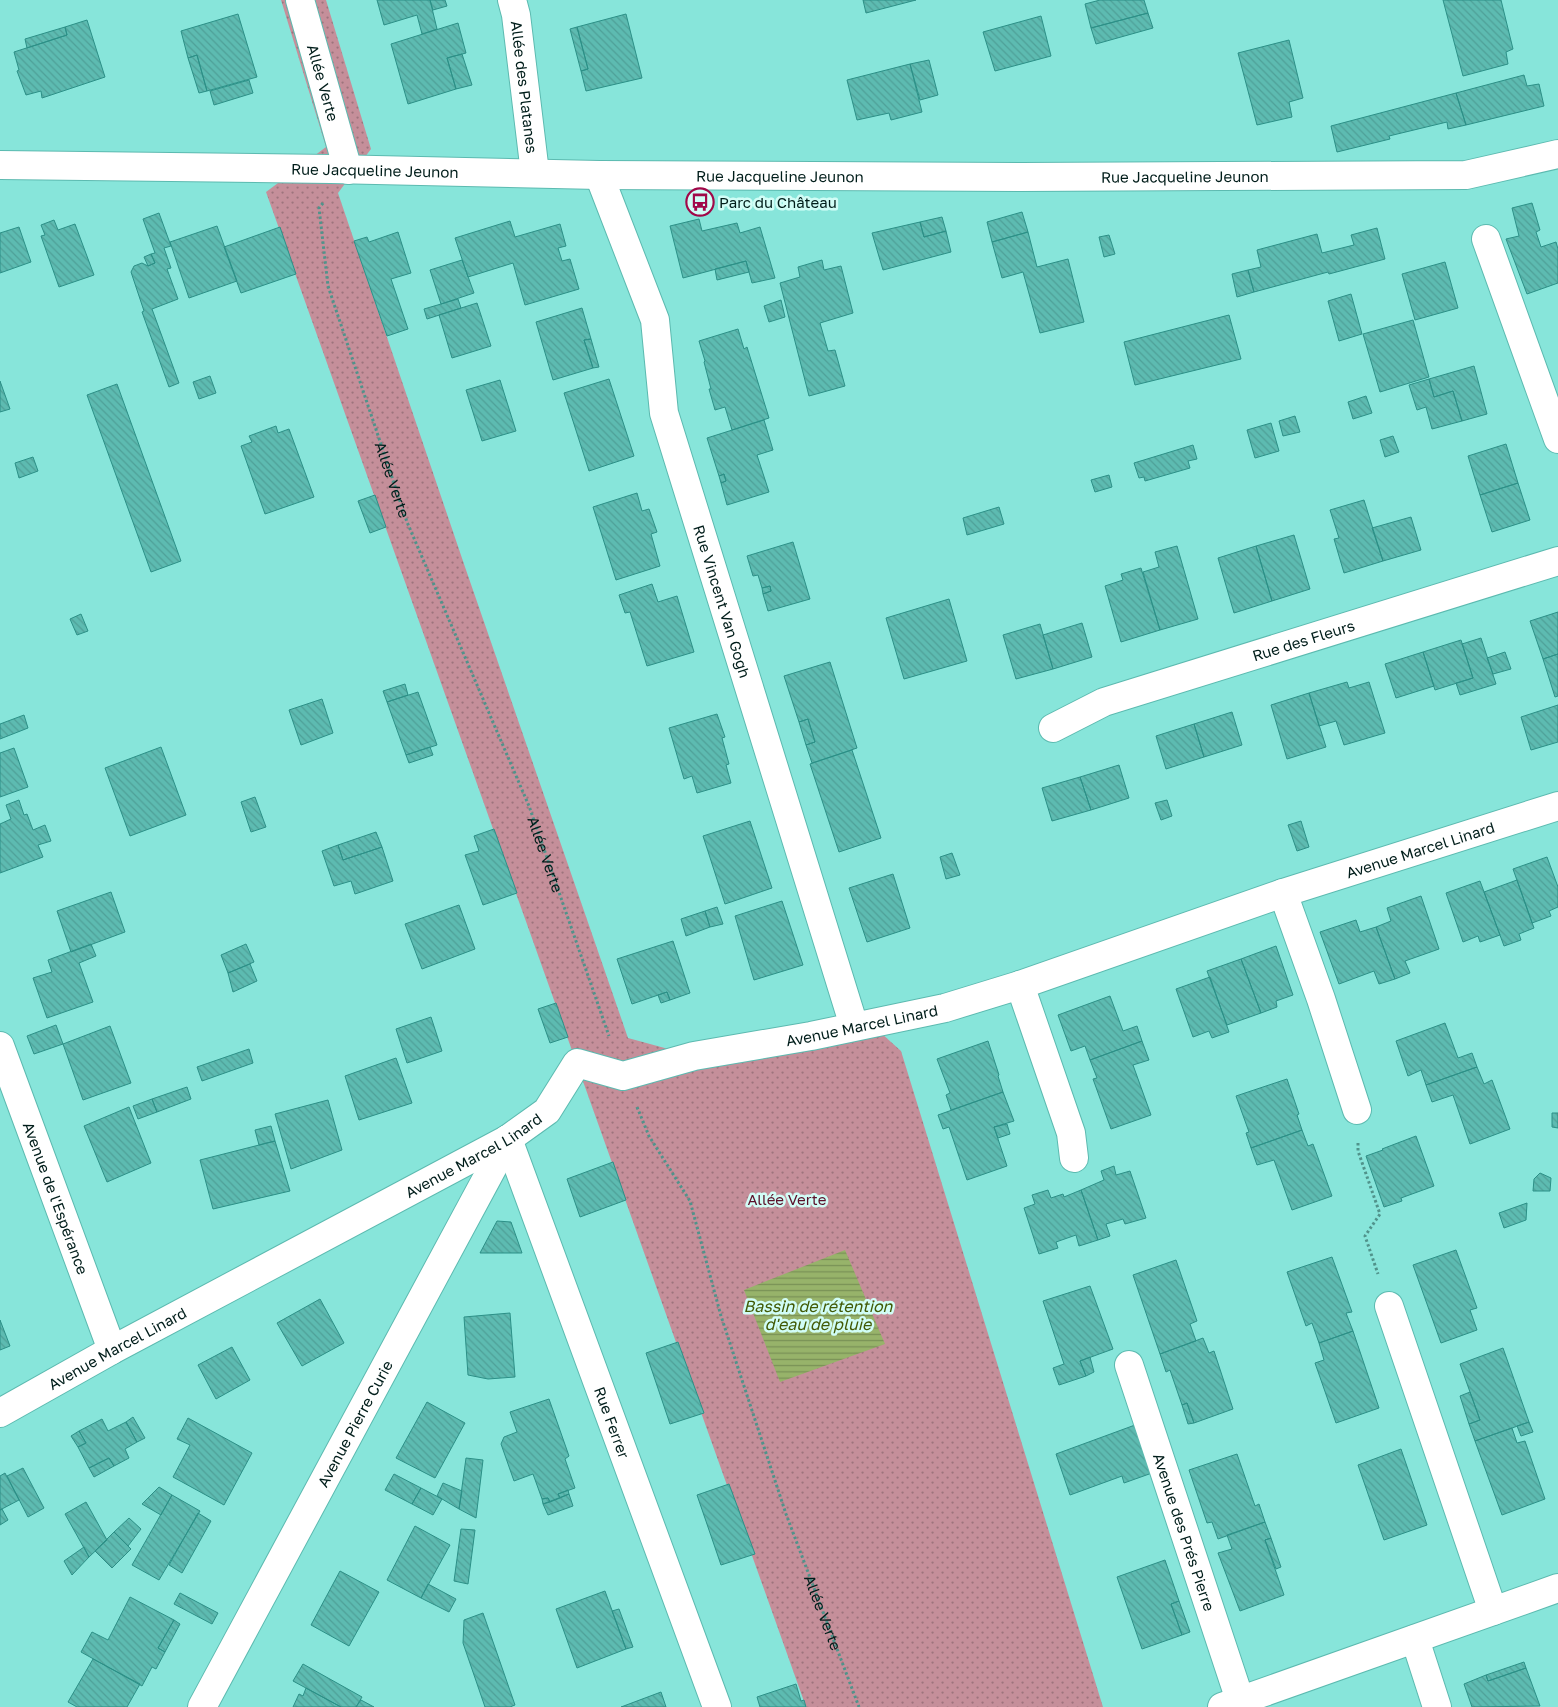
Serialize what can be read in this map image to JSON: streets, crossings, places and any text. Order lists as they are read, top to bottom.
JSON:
{
  "streets": {
    "street": [
      "Allée Verte",
      "Allée des Platanes",
      "Rue Jacqueline Jeunon",
      "Rue Vincent Van Gogh",
      "Rue des Fleurs",
      "Avenue Marcel Linard",
      "Avenue de l'Espérance",
      "Avenue Pierre Curie",
      "Rue Ferrer",
      "Avenue des Prés Pierre"
    ]
  },
  "crossings": [
    ["Allée Verte", "Rue Jacqueline Jeunon"],
    ["Allée Verte", "Avenue Marcel Linard"],
    ["Allée des Platanes", "Rue Jacqueline Jeunon"],
    ["Rue Jacqueline Jeunon", "Rue Vincent Van Gogh"],
    ["Rue Vincent Van Gogh", "Avenue Marcel Linard"],
    ["Avenue Marcel Linard", "Avenue de l'Espérance"],
    ["Avenue Marcel Linard", "Avenue Pierre Curie"],
    ["Avenue Marcel Linard", "Rue Ferrer"],
    ["Avenue Pierre Curie", "Rue Ferrer"]
  ],
  "water": ["Bassin de rétention d'eau de pluie"],
  "parks": ["Allée Verte"],
  "places": {
    "bus stop": ["Parc du Château"]
  }
}
